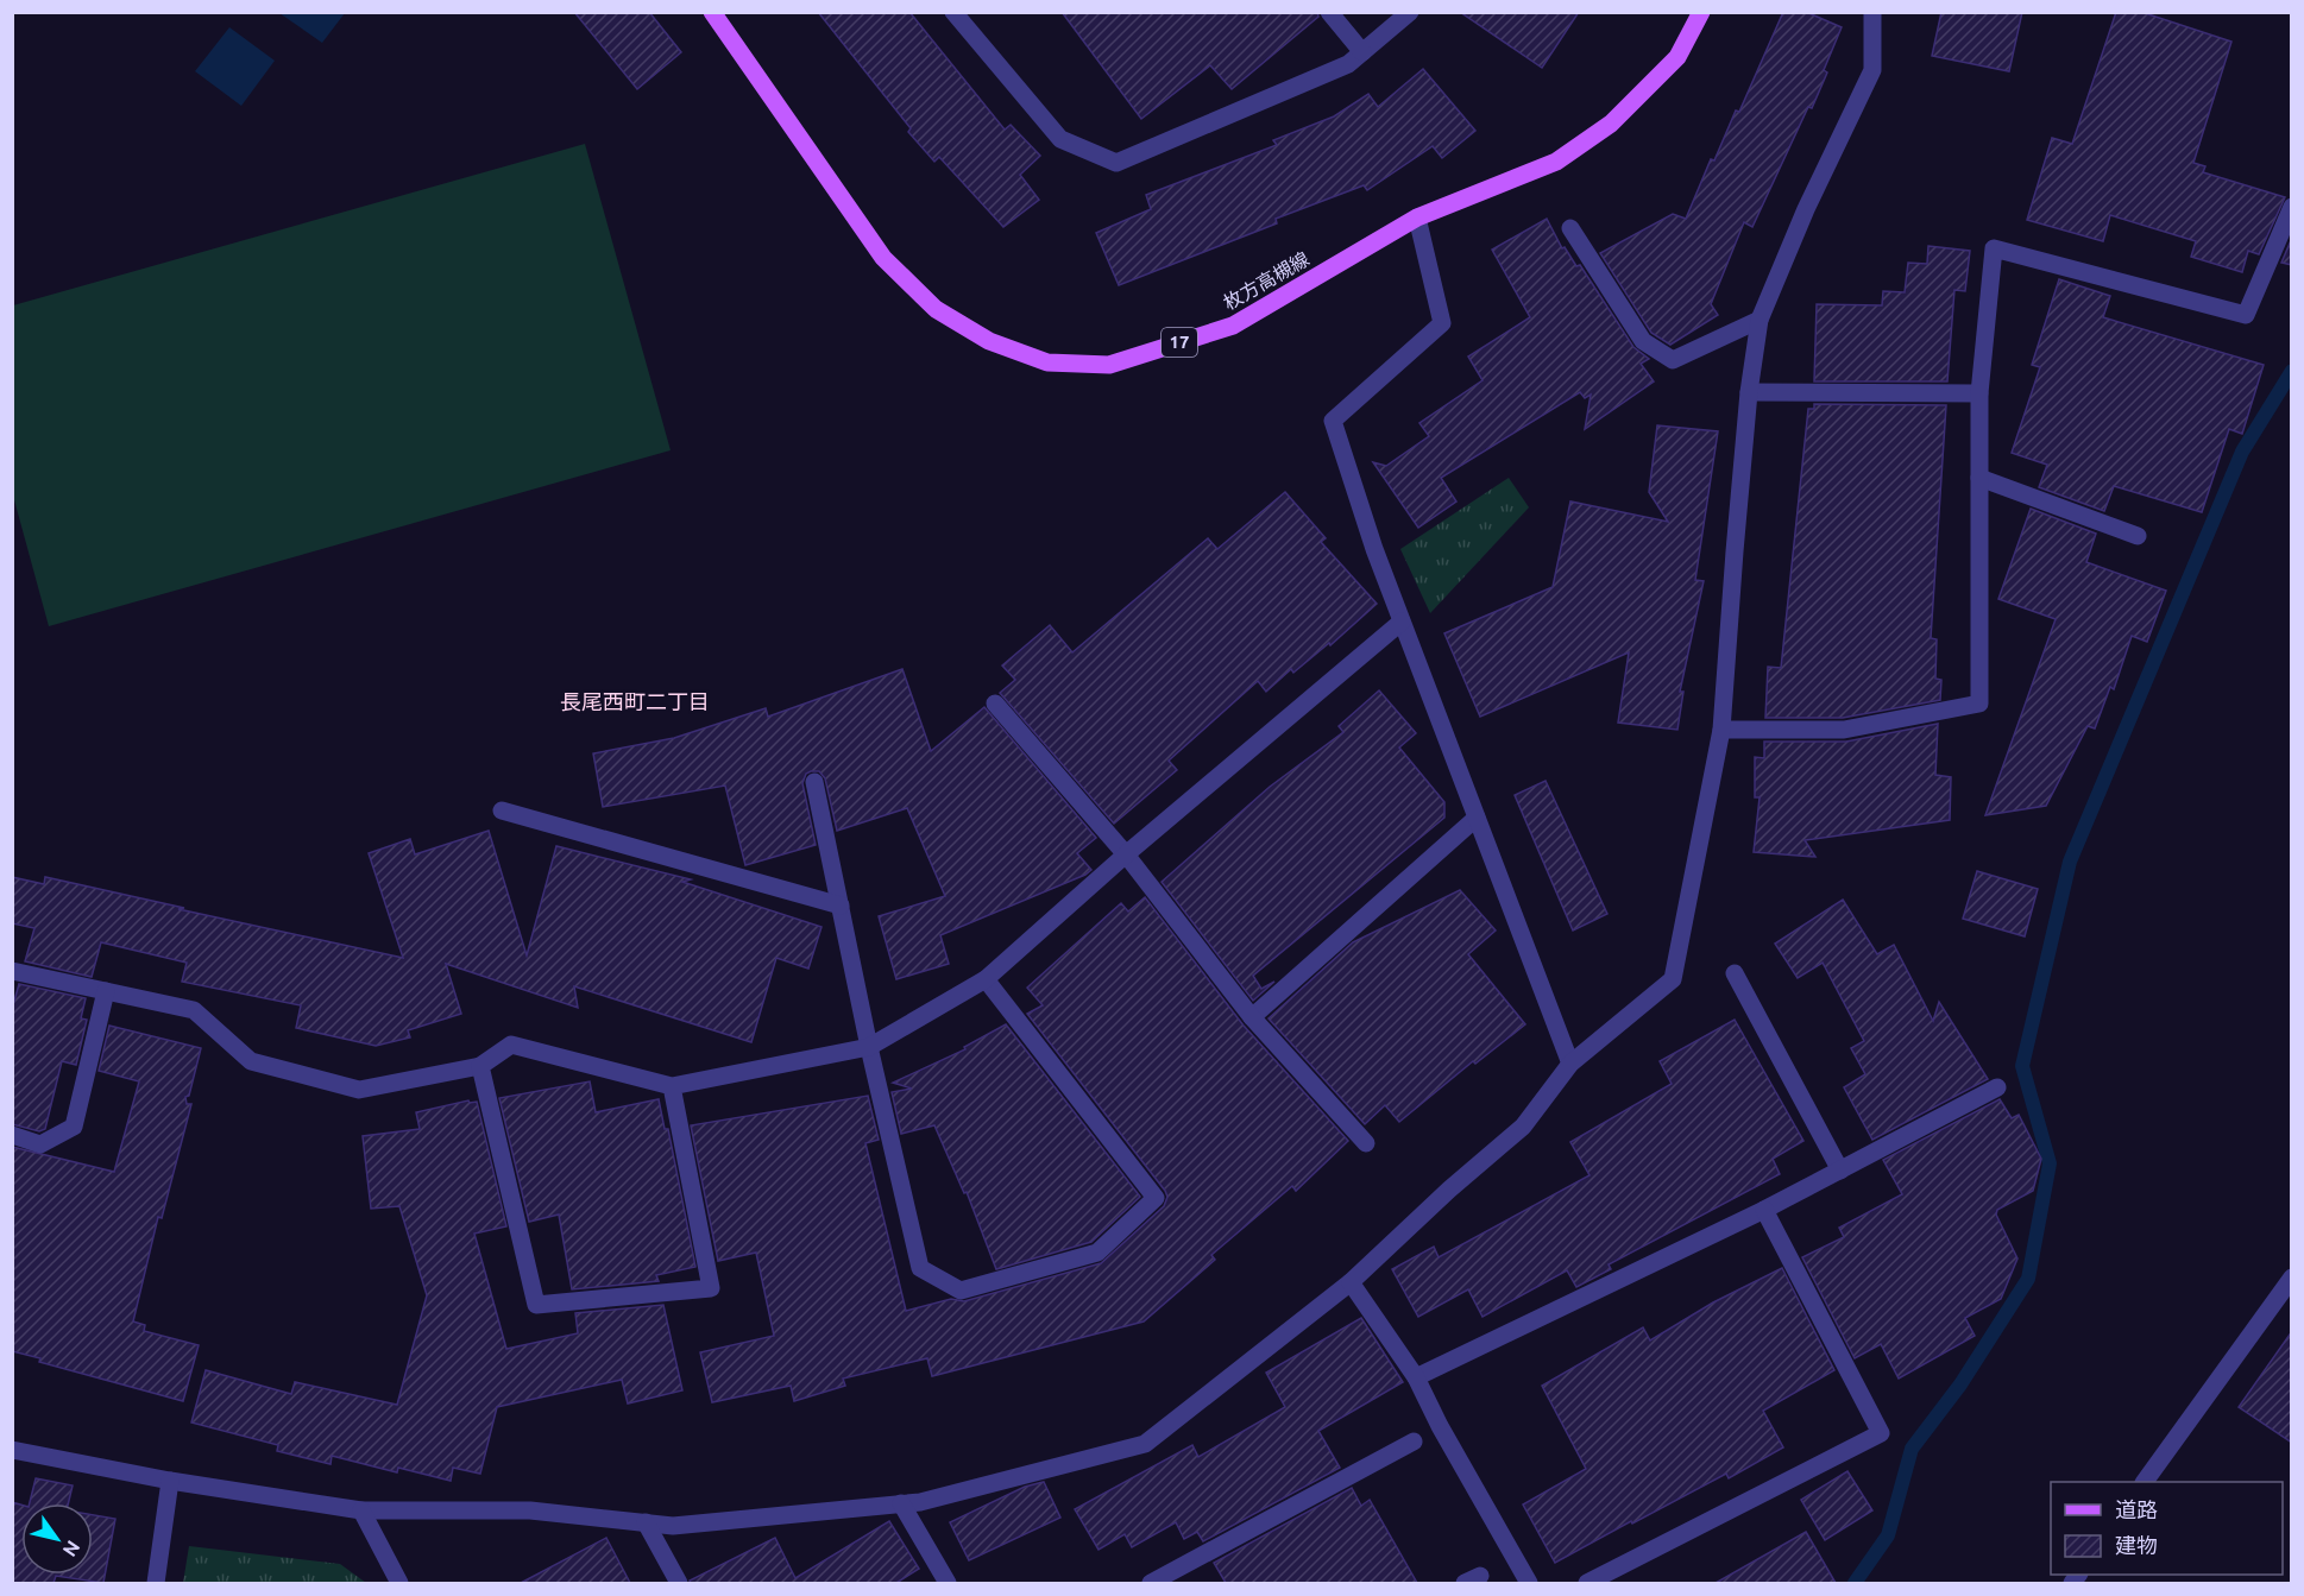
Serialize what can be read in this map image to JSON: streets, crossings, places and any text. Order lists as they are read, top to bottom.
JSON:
{
  "streets": {
    "main road": ["枚方高槻線", "17"]
  },
  "districts": ["長尾西町二丁目"],
  "legend": ["道路", "建物"],
  "north": "bottom right"
}
